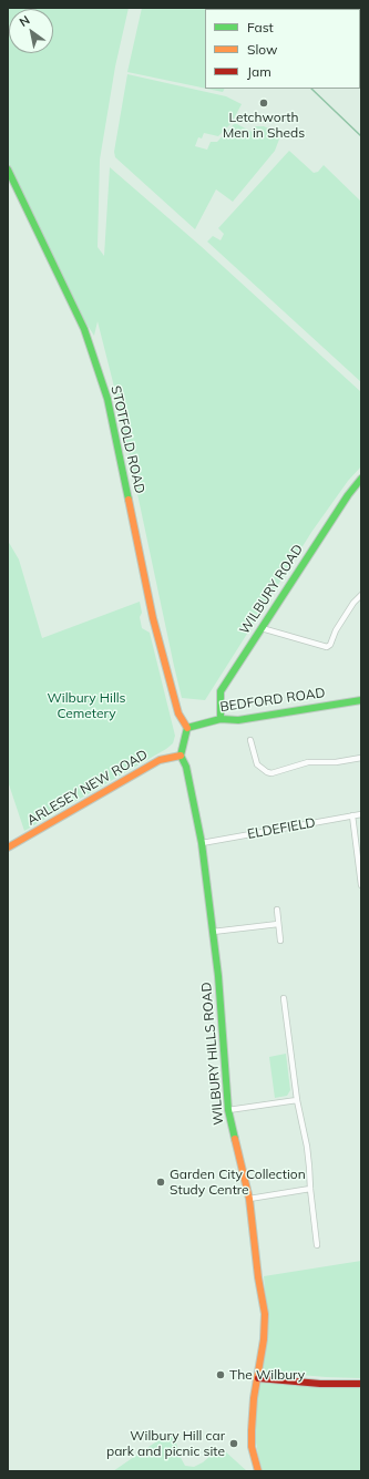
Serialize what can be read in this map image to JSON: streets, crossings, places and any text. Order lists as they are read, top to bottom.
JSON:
{
  "streets": {
    "street": [
      "STOTFOLD ROAD",
      "WILBURY ROAD",
      "BEDFORD ROAD",
      "ARLESEY NEW ROAD",
      "ELDEFIELD",
      "WILBURY HILLS ROAD"
    ]
  },
  "crossings": [
    ["STOTFOLD ROAD", "BEDFORD ROAD"],
    ["WILBURY ROAD", "BEDFORD ROAD"],
    ["ARLESEY NEW ROAD", "WILBURY HILLS ROAD"],
    ["ELDEFIELD", "WILBURY HILLS ROAD"]
  ],
  "parks": ["Wilbury Hills Cemetery"],
  "places": [
    "Letchworth Men in Sheds",
    "Garden City Collection Study Centre",
    "The Wilbury",
    "Wilbury Hill car park and picnic site"
  ],
  "legend": ["Fast", "Slow", "Jam"],
  "north": "top left"
}
